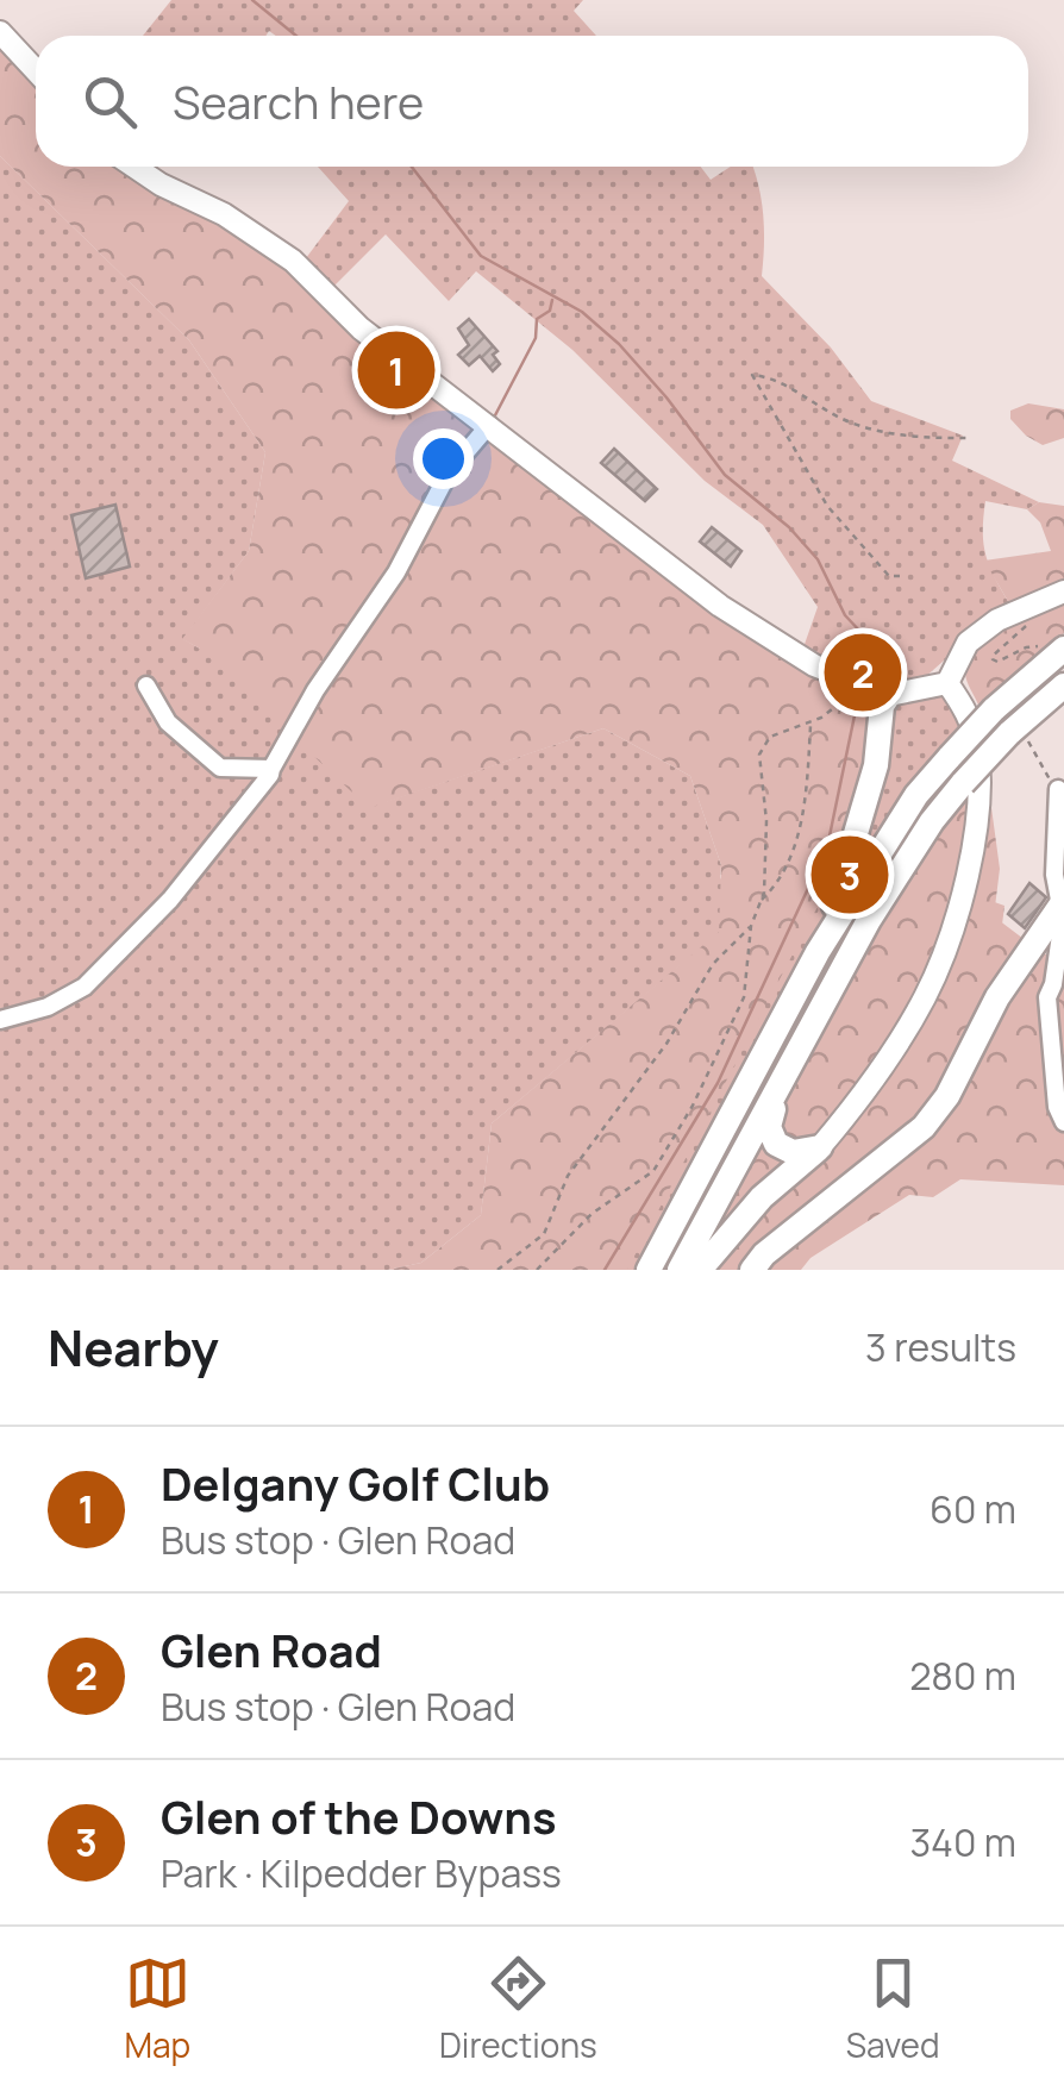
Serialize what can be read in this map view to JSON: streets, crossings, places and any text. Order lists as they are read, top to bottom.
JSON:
{
  "page": {
    "search": "Search here",
    "pins": ["1", "2", "3"],
    "heading": ["Nearby", "3 results"],
    "list": [
      {
        "mark": "1",
        "name": "Delgany Golf Club",
        "note": "Bus stop · Glen Road",
        "value": "60 m"
      },
      {
        "mark": "2",
        "name": "Glen Road",
        "note": "Bus stop · Glen Road",
        "value": "280 m"
      },
      {
        "mark": "3",
        "name": "Glen of the Downs",
        "note": "Park · Kilpedder Bypass",
        "value": "340 m"
      }
    ],
    "nav": ["Map", "Directions", "Saved"]
  }
}
